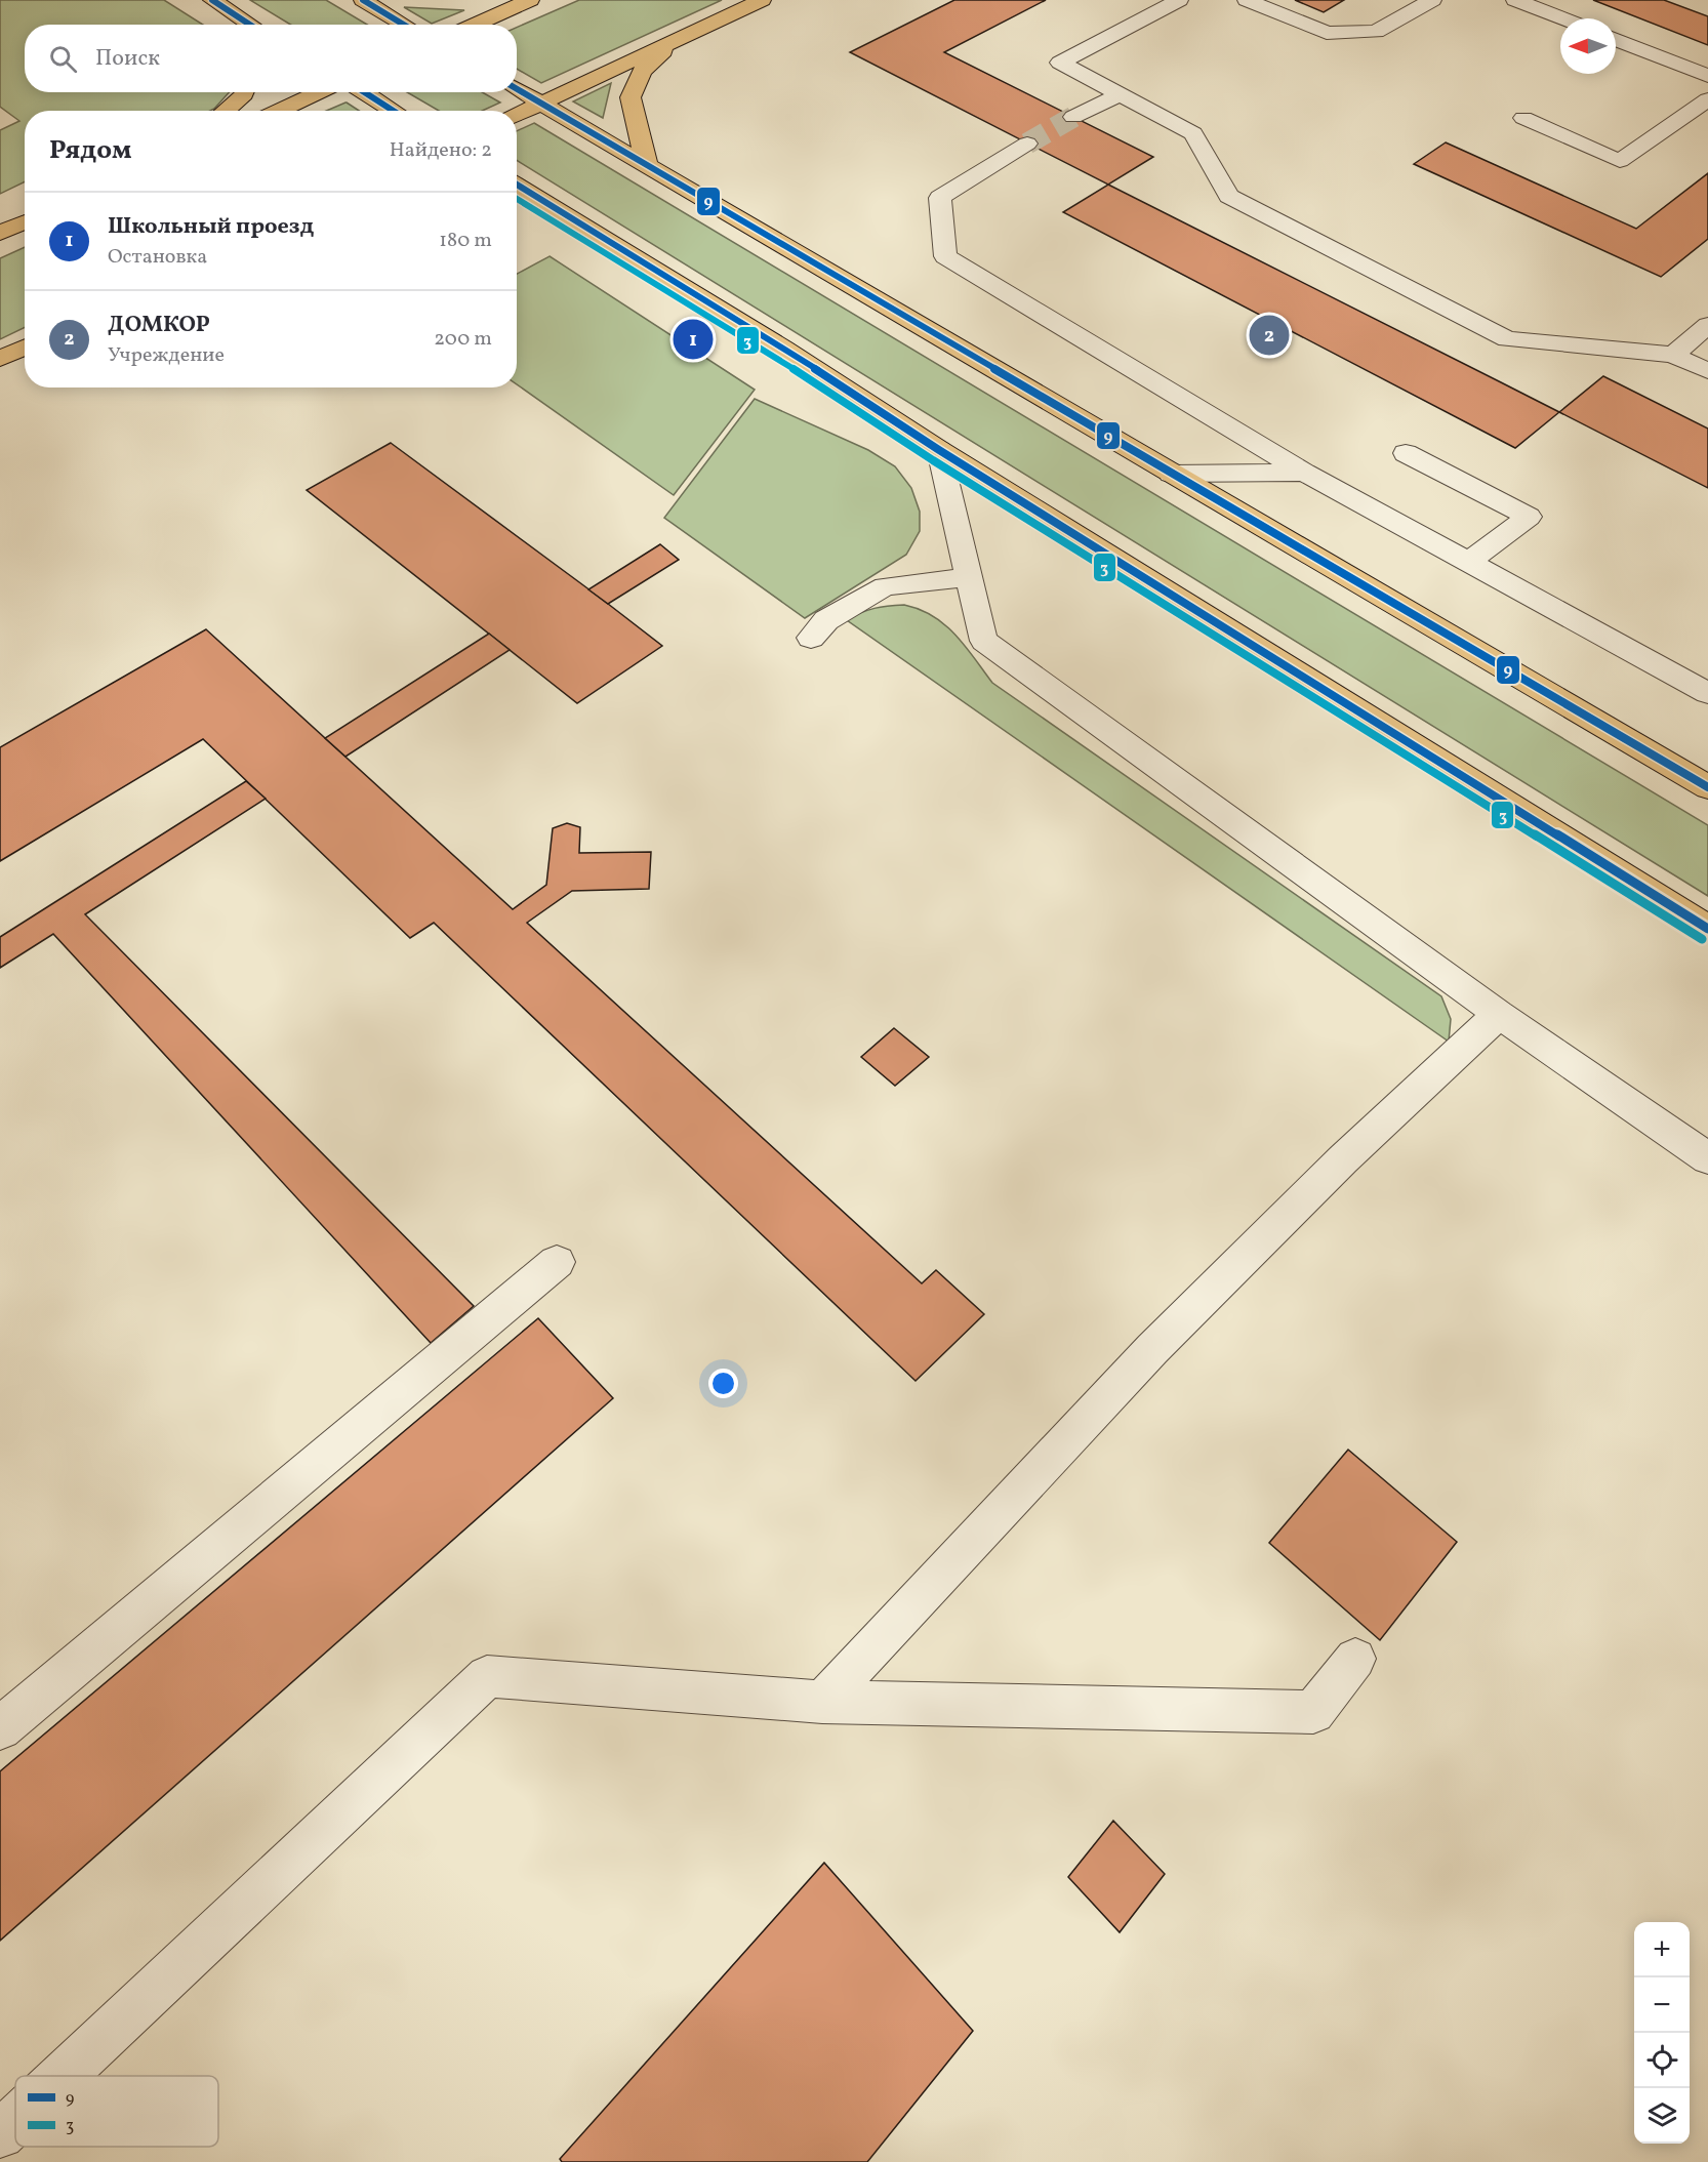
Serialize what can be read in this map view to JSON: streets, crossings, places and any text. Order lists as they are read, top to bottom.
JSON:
{
  "lines": ["transit line 9", "transit line 3"],
  "legend": ["9", "3"],
  "north": "left",
  "page": {
    "search": "Поиск",
    "heading": ["Рядом", "Найдено: 2"],
    "list": [
      {
        "mark": "1",
        "name": "Школьный проезд",
        "note": "Остановка",
        "value": "180 m"
      },
      {
        "mark": "2",
        "name": "ДОМКОР",
        "note": "Учреждение",
        "value": "200 m"
      }
    ],
    "pins": ["2", "1"],
    "map_buttons": ["+", "−"]
  }
}
